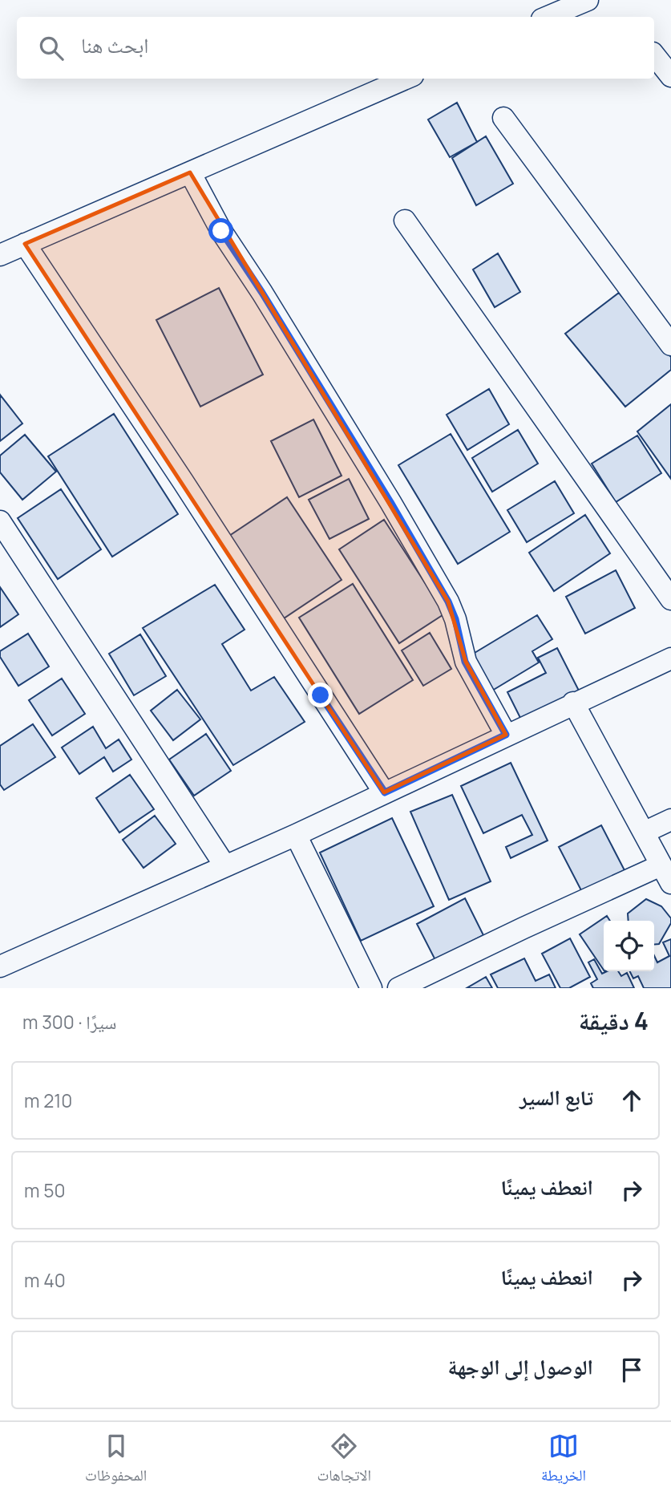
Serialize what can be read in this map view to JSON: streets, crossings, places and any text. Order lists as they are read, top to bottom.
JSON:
{
  "page": {
    "search": "ابحث هنا",
    "heading": ["4 دقيقة", "سيرًا · 300 m"],
    "list": [
      ["تابع السير", "210 m"],
      ["انعطف يمينًا", "50 m"],
      ["انعطف يمينًا", "40 m"],
      "الوصول إلى الوجهة"
    ],
    "nav": ["الخريطة", "الاتجاهات", "المحفوظات"]
  }
}
